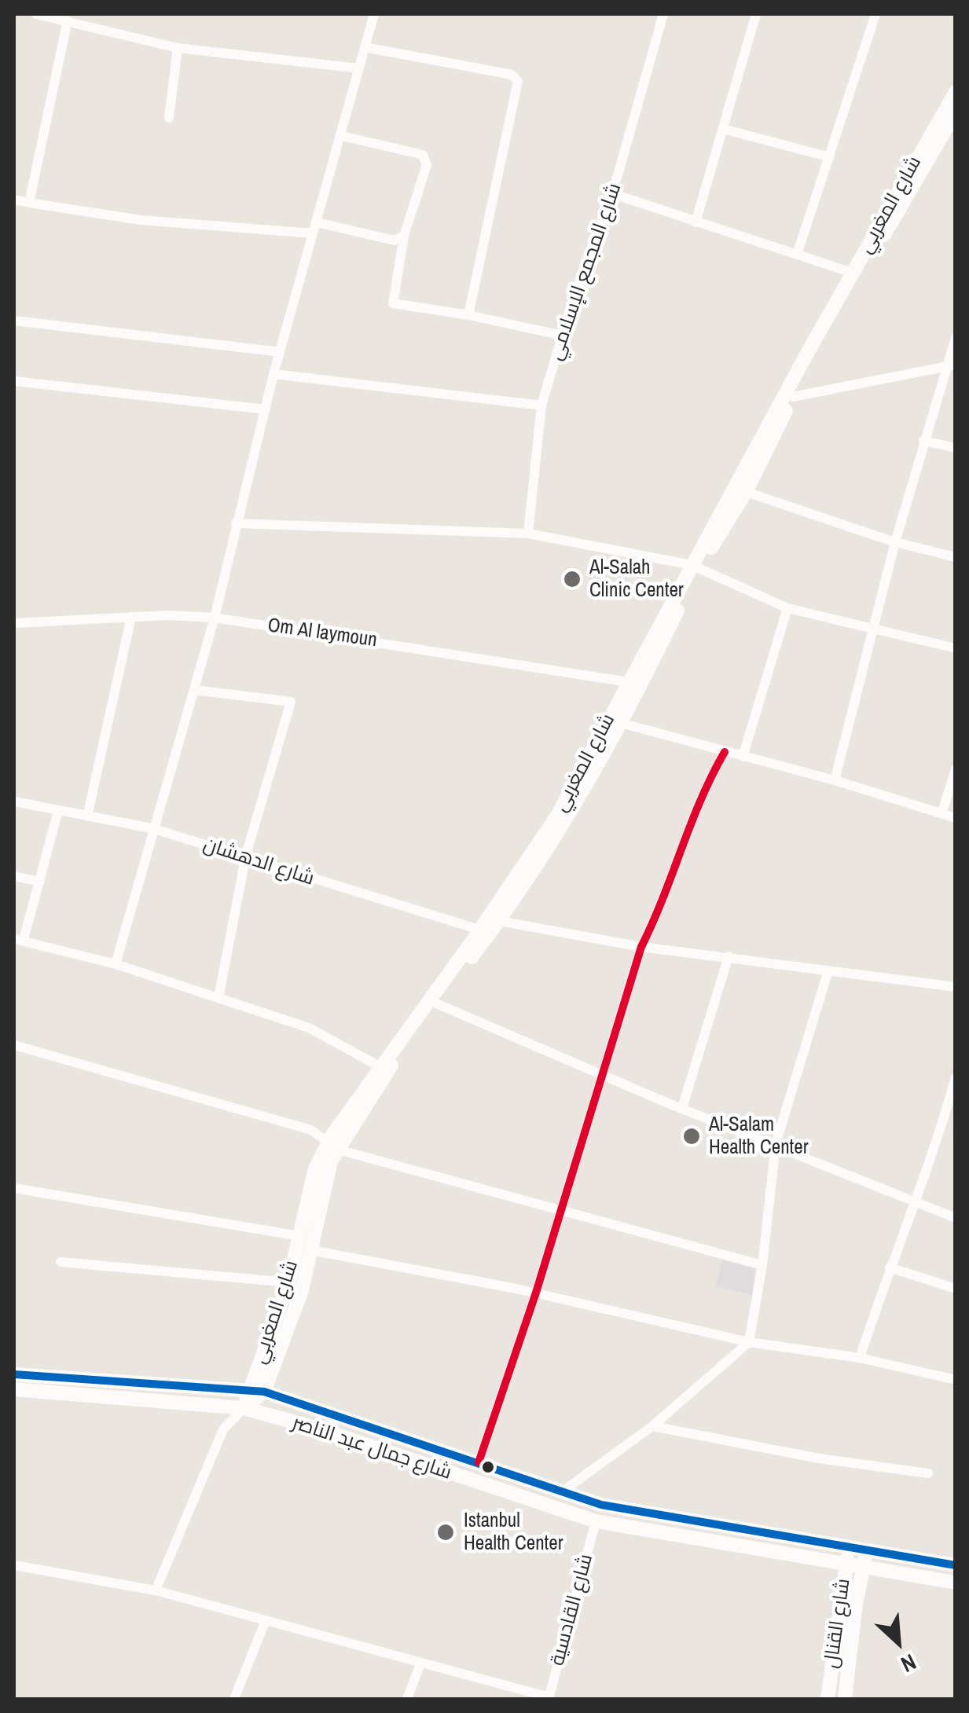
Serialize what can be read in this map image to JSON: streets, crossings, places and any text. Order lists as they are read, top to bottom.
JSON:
{
  "streets": {
    "main road": ["شارع المغربي", "شارع جمال عبد الناصر", "شارع القنال"],
    "street": [
      "شارع المجمع الإسلامي",
      "Om Al laymoun",
      "شارع الدهشان",
      "شارع القادسية"
    ]
  },
  "crossings": [
    ["شارع المغربي", "Om Al laymoun"],
    ["شارع المغربي", "شارع الدهشان"],
    ["شارع المغربي", "شارع جمال عبد الناصر"],
    ["شارع جمال عبد الناصر", "شارع القادسية"],
    ["شارع جمال عبد الناصر", "شارع القنال"]
  ],
  "places": ["Al-Salah Clinic Center", "Al-Salam Health Center", "Istanbul Health Center"],
  "north": "bottom right"
}
